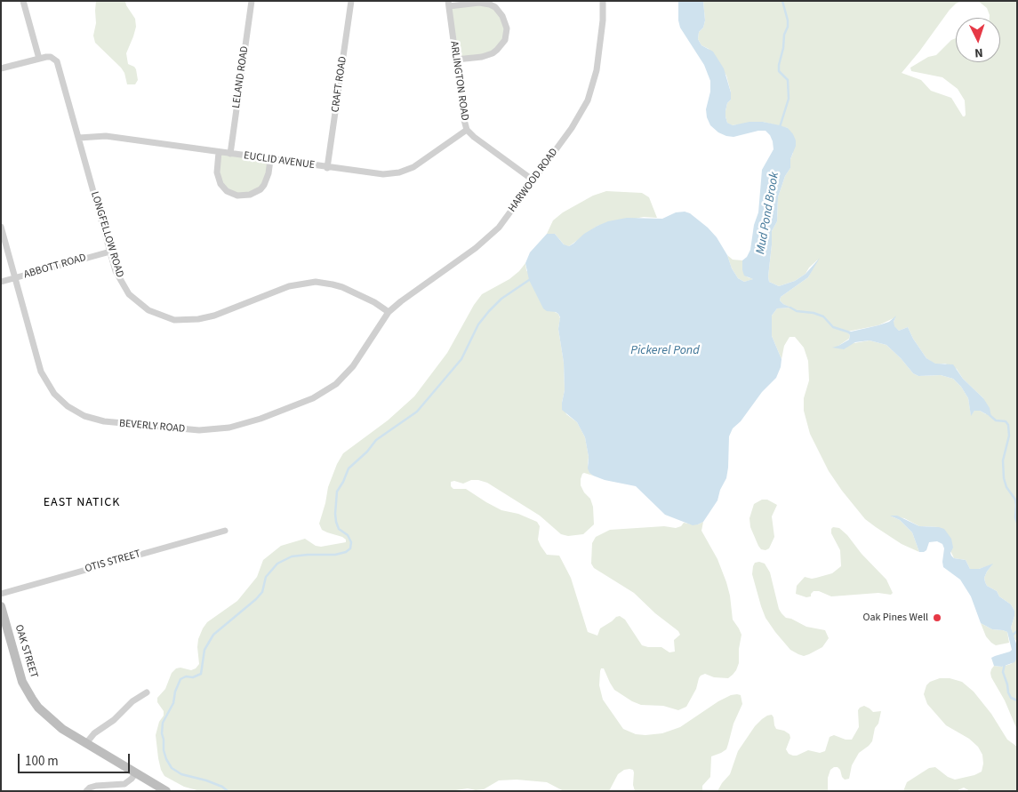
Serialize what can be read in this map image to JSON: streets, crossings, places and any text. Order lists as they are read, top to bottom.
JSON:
{
  "streets": {
    "main road": ["OAK STREET"],
    "street": [
      "LELAND ROAD",
      "ARLINGTON ROAD",
      "CRAFT ROAD",
      "EUCLID AVENUE",
      "HARWOOD ROAD",
      "LONGFELLOW ROAD",
      "ABBOTT ROAD",
      "BEVERLY ROAD",
      "OTIS STREET"
    ]
  },
  "crossings": [
    ["LELAND ROAD", "EUCLID AVENUE"],
    ["ARLINGTON ROAD", "EUCLID AVENUE"],
    ["ARLINGTON ROAD", "HARWOOD ROAD"],
    ["CRAFT ROAD", "EUCLID AVENUE"],
    ["EUCLID AVENUE", "LONGFELLOW ROAD"],
    ["HARWOOD ROAD", "LONGFELLOW ROAD"],
    ["HARWOOD ROAD", "BEVERLY ROAD"],
    ["LONGFELLOW ROAD", "ABBOTT ROAD"],
    ["LONGFELLOW ROAD", "BEVERLY ROAD"],
    ["ABBOTT ROAD", "BEVERLY ROAD"]
  ],
  "districts": ["EAST NATICK"],
  "water": ["Mud Pond Brook", "Pickerel Pond"],
  "places": ["Oak Pines Well"],
  "scale_bar": "100 m",
  "north": "bottom"
}
